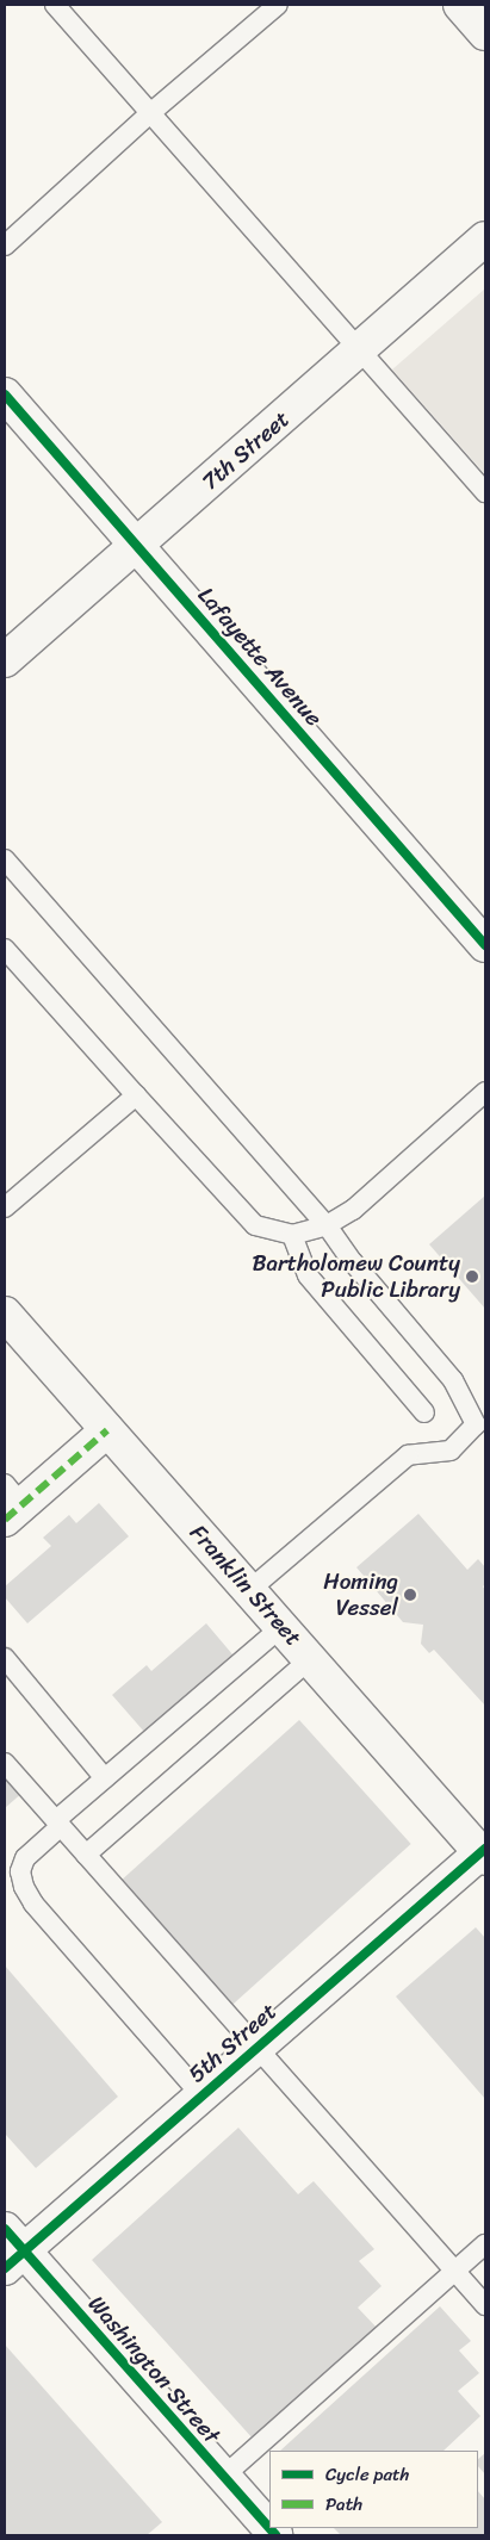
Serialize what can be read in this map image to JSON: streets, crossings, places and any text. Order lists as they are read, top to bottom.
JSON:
{
  "streets": {
    "street": [
      "7th Street",
      "Lafayette Avenue",
      "Franklin Street",
      "5th Street",
      "Washington Street"
    ]
  },
  "crossings": [
    ["7th Street", "Lafayette Avenue"],
    ["Franklin Street", "5th Street"],
    ["5th Street", "Washington Street"]
  ],
  "places": ["Bartholomew County Public Library", "Homing Vessel"],
  "legend": ["Cycle path", "Path"]
}
